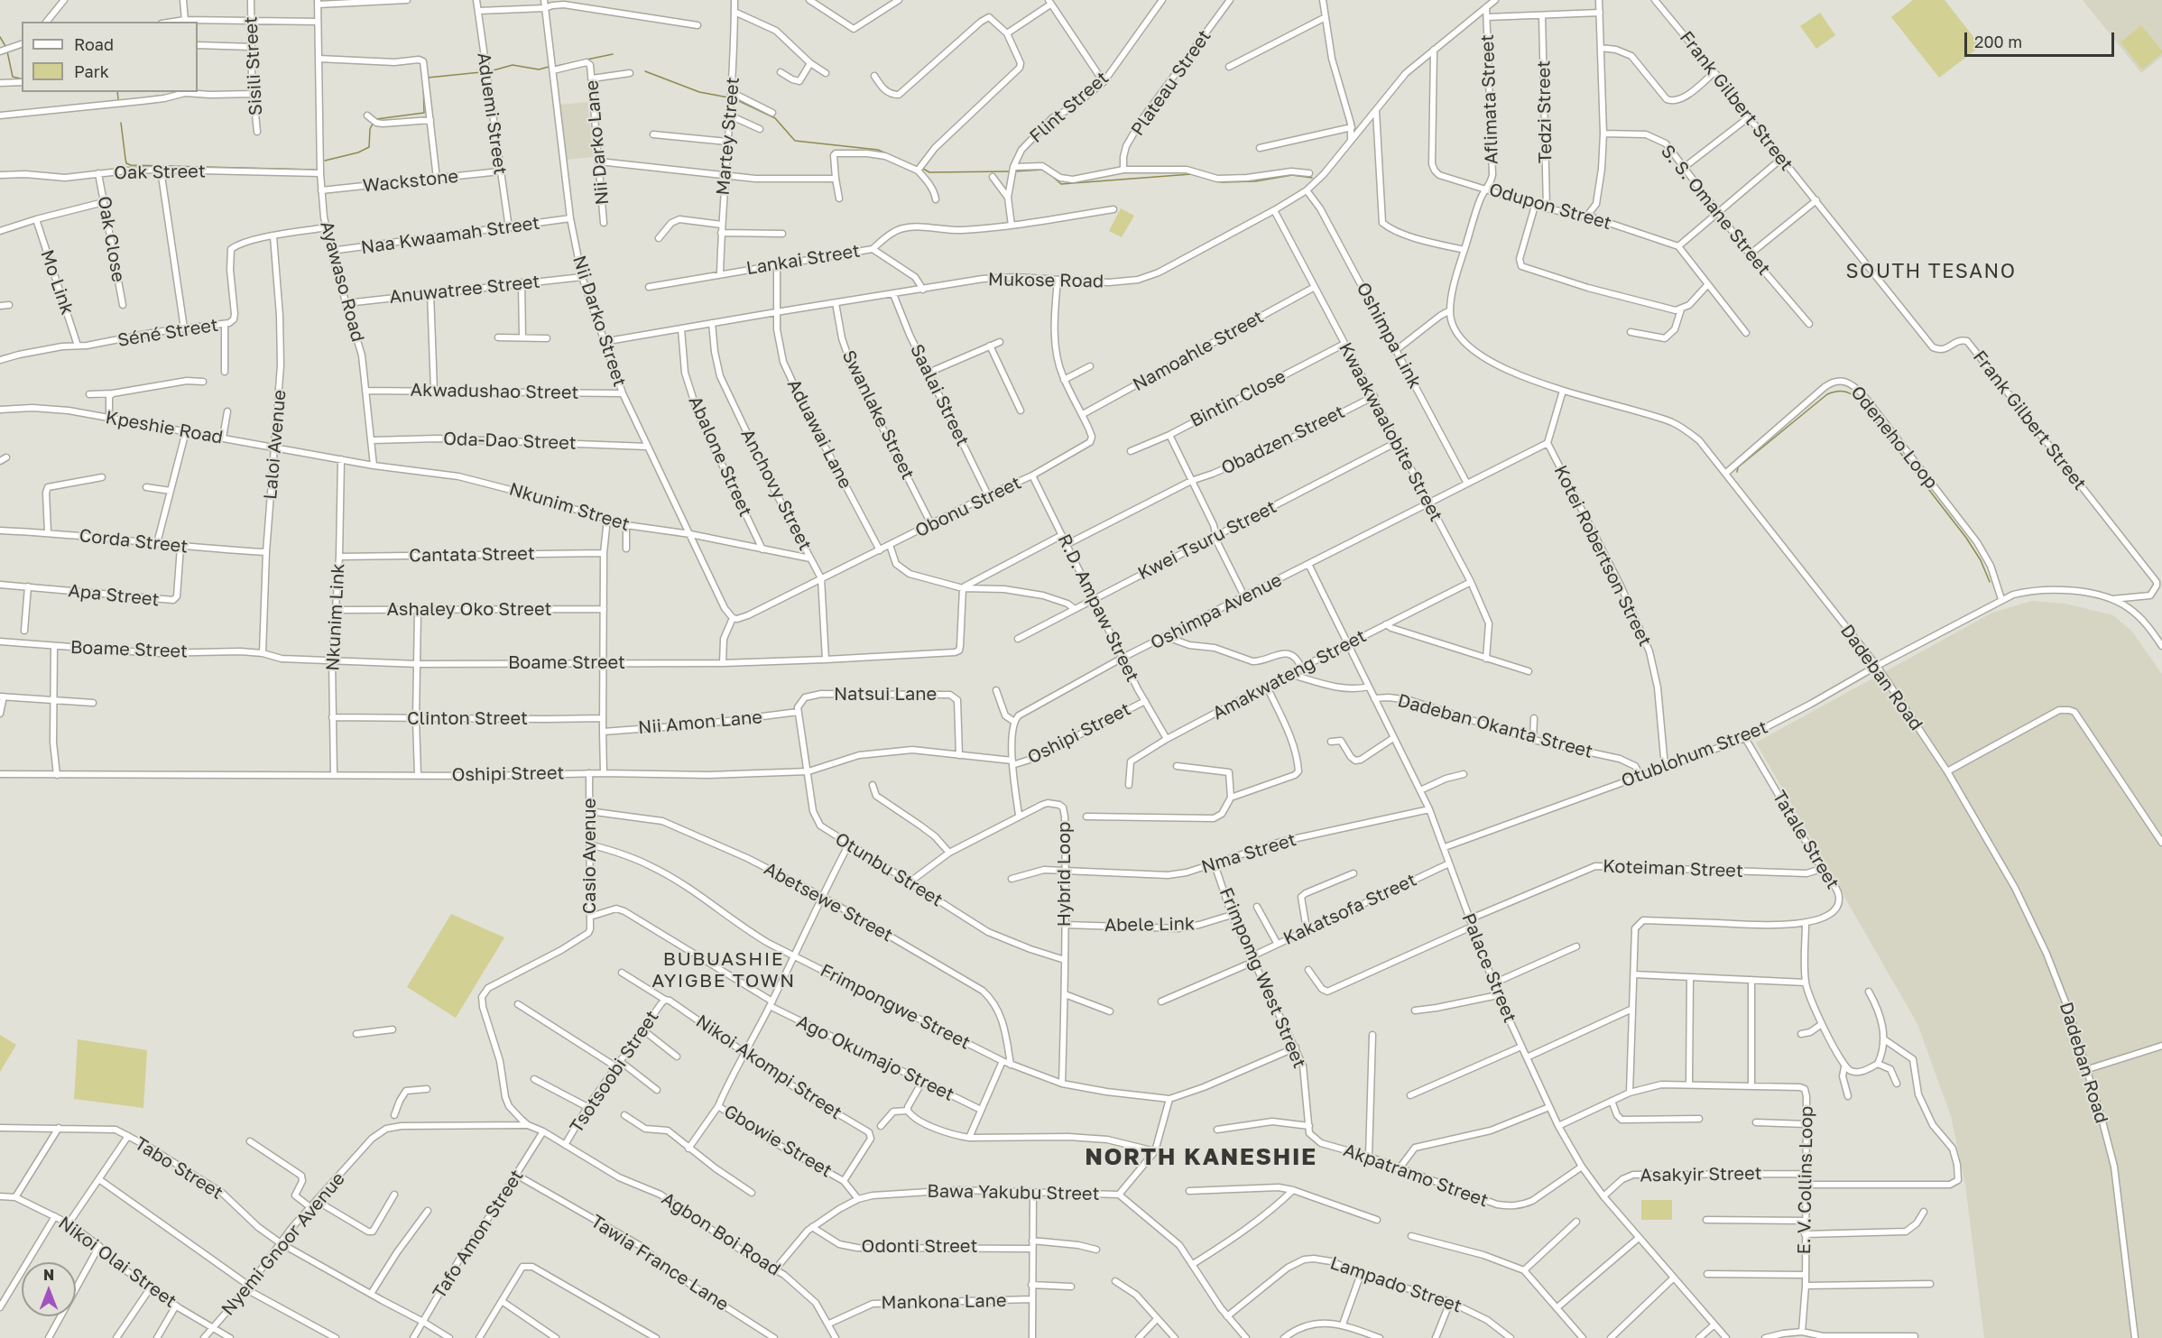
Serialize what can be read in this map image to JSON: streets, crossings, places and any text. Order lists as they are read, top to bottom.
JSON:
{
  "streets": {
    "street": [
      "Sisili Street",
      "Plateau Street",
      "Aflimata Street",
      "Frank Gilbert Street",
      "Flint Street",
      "Tedzi Street",
      "Aduemi Street",
      "Martey Street",
      "Nii Darko Lane",
      "Oak Street",
      "Wackstone",
      "Odupon Street",
      "S. S. Omane Street",
      "Naa Kwaamah Street",
      "Oak Close",
      "Lankai Street",
      "Mukose Road",
      "Ayawaso Road",
      "Mo Link",
      "Anuwatree Street",
      "Nii Darko Street",
      "Séné Street",
      "Oshimpa Link",
      "Namoahle Street",
      "Akwadushao Street",
      "Saalai Street",
      "Bintin Close",
      "Swanlake Street",
      "Kpeshie Road",
      "Kwaakwaalobite Street",
      "Aduawai Lane",
      "Odeneho Loop",
      "Obadzen Street",
      "Oda-Dao Street",
      "Laloi Avenue",
      "Abalone Street",
      "Anchovy Street",
      "Nkunim Street",
      "Obonu Street",
      "Kwei Tsuru Street",
      "Corda Street",
      "Cantata Street",
      "Kotei Robertson Street",
      "Apa Street",
      "R.D. Ampaw Street",
      "Ashaley Oko Street",
      "Oshimpa Avenue",
      "Nkunim Link",
      "Boame Street",
      "Amakwateng Street",
      "Dadeban Road",
      "Natsui Lane",
      "Clinton Street",
      "Nii Amon Lane",
      "Dadeban Okanta Street",
      "Oshipi Street",
      "Otublohum Street",
      "Tatale Street",
      "Nma Street",
      "Casio Avenue",
      "Koteiman Street",
      "Otunbu Street",
      "Hybrid Loop",
      "Abetsewe Street",
      "Kakatsofa Street",
      "Abele Link",
      "Palace Street",
      "Frimpomg West Street",
      "Frimpongwe Street",
      "Ago Okumajo Street",
      "Nikoi Akompi Street",
      "Tsotsoobi Street",
      "Gbowie Street",
      "Tabo Street",
      "Asakyir Street",
      "Akpatramo Street",
      "E. V. Collins Loop",
      "Bawa Yakubu Street",
      "Tafo Amon Street",
      "Agbon Boi Road",
      "Nyemi Gnoor Avenue",
      "Odonti Street",
      "Nikoi Olai Street",
      "Tawia France Lane",
      "Lampado Street",
      "Mankona Lane"
    ]
  },
  "crossings": [
    ["Aflimata Street", "Odupon Street"],
    ["Aflimata Street", "Mukose Road"],
    ["Frank Gilbert Street", "Otublohum Street"],
    ["Flint Street", "Lankai Street"],
    ["Tedzi Street", "Odupon Street"],
    ["Aduemi Street", "Wackstone"],
    ["Aduemi Street", "Naa Kwaamah Street"],
    ["Martey Street", "Lankai Street"],
    ["Nii Darko Lane", "Nii Darko Street"],
    ["Oak Street", "Oak Close"],
    ["Oak Street", "Ayawaso Road"],
    ["Wackstone", "Ayawaso Road"],
    ["Odupon Street", "Mukose Road"],
    ["Naa Kwaamah Street", "Ayawaso Road"],
    ["Naa Kwaamah Street", "Nii Darko Street"],
    ["Lankai Street", "Aduawai Lane"],
    ["Mukose Road", "Nii Darko Street"],
    ["Mukose Road", "Oshimpa Link"],
    ["Mukose Road", "Saalai Street"],
    ["Mukose Road", "Swanlake Street"],
    ["Mukose Road", "Kwaakwaalobite Street"],
    ["Mukose Road", "Aduawai Lane"],
    ["Mukose Road", "Abalone Street"],
    ["Mukose Road", "Anchovy Street"],
    ["Mukose Road", "Obonu Street"],
    ["Ayawaso Road", "Anuwatree Street"],
    ["Ayawaso Road", "Séné Street"],
    ["Ayawaso Road", "Akwadushao Street"],
    ["Ayawaso Road", "Oda-Dao Street"],
    ["Ayawaso Road", "Nkunim Street"],
    ["Mo Link", "Séné Street"],
    ["Anuwatree Street", "Nii Darko Street"],
    ["Nii Darko Street", "Akwadushao Street"],
    ["Nii Darko Street", "Oda-Dao Street"],
    ["Nii Darko Street", "Nkunim Street"],
    ["Nii Darko Street", "Obonu Street"],
    ["Séné Street", "Laloi Avenue"],
    ["Oshimpa Link", "Oshimpa Avenue"],
    ["Namoahle Street", "Kwaakwaalobite Street"],
    ["Namoahle Street", "Obonu Street"],
    ["Saalai Street", "Obonu Street"],
    ["Bintin Close", "Kwaakwaalobite Street"],
    ["Swanlake Street", "Obonu Street"],
    ["Kpeshie Road", "Laloi Avenue"],
    ["Kpeshie Road", "Nkunim Street"],
    ["Kwaakwaalobite Street", "Obadzen Street"],
    ["Kwaakwaalobite Street", "Kwei Tsuru Street"],
    ["Kwaakwaalobite Street", "Oshimpa Avenue"],
    ["Kwaakwaalobite Street", "Amakwateng Street"],
    ["Aduawai Lane", "Obonu Street"],
    ["Odeneho Loop", "Dadeban Road"],
    ["Odeneho Loop", "Otublohum Street"],
    ["Obadzen Street", "R.D. Ampaw Street"],
    ["Laloi Avenue", "Corda Street"],
    ["Laloi Avenue", "Boame Street"],
    ["Abalone Street", "Nkunim Street"],
    ["Anchovy Street", "Nkunim Street"],
    ["Anchovy Street", "Obonu Street"],
    ["Anchovy Street", "Boame Street"],
    ["Nkunim Street", "Nkunim Link"],
    ["Obonu Street", "R.D. Ampaw Street"],
    ["Kwei Tsuru Street", "R.D. Ampaw Street"],
    ["Corda Street", "Apa Street"],
    ["Cantata Street", "Nkunim Link"],
    ["Kotei Robertson Street", "Oshimpa Avenue"],
    ["Kotei Robertson Street", "Otublohum Street"],
    ["R.D. Ampaw Street", "Oshimpa Avenue"],
    ["R.D. Ampaw Street", "Amakwateng Street"],
    ["R.D. Ampaw Street", "Oshipi Street"],
    ["Ashaley Oko Street", "Nkunim Link"],
    ["Oshimpa Avenue", "Palace Street"],
    ["Nkunim Link", "Boame Street"],
    ["Nkunim Link", "Clinton Street"],
    ["Nkunim Link", "Oshipi Street"],
    ["Amakwateng Street", "Palace Street"],
    ["Dadeban Road", "Otublohum Street"],
    ["Natsui Lane", "Nii Amon Lane"],
    ["Natsui Lane", "Oshipi Street"],
    ["Natsui Lane", "Otunbu Street"],
    ["Nii Amon Lane", "Otunbu Street"],
    ["Dadeban Okanta Street", "Otublohum Street"],
    ["Dadeban Okanta Street", "Palace Street"],
    ["Oshipi Street", "Casio Avenue"],
    ["Oshipi Street", "Otunbu Street"],
    ["Otublohum Street", "Tatale Street"],
    ["Otublohum Street", "Palace Street"],
    ["Tatale Street", "Koteiman Street"],
    ["Nma Street", "Hybrid Loop"],
    ["Nma Street", "Palace Street"],
    ["Nma Street", "Frimpomg West Street"],
    ["Casio Avenue", "Abetsewe Street"],
    ["Casio Avenue", "Frimpongwe Street"],
    ["Casio Avenue", "Ago Okumajo Street"],
    ["Casio Avenue", "Agbon Boi Road"],
    ["Casio Avenue", "Nyemi Gnoor Avenue"],
    ["Koteiman Street", "Palace Street"],
    ["Otunbu Street", "Hybrid Loop"],
    ["Otunbu Street", "Gbowie Street"],
    ["Hybrid Loop", "Abele Link"],
    ["Abetsewe Street", "Frimpongwe Street"],
    ["Abetsewe Street", "Gbowie Street"],
    ["Kakatsofa Street", "Palace Street"],
    ["Kakatsofa Street", "Frimpomg West Street"],
    ["Abele Link", "Frimpomg West Street"],
    ["Palace Street", "Asakyir Street"],
    ["Palace Street", "Akpatramo Street"],
    ["Palace Street", "E. V. Collins Loop"],
    ["Frimpomg West Street", "Akpatramo Street"],
    ["Frimpongwe Street", "Gbowie Street"],
    ["Ago Okumajo Street", "Gbowie Street"],
    ["Nikoi Akompi Street", "Tsotsoobi Street"],
    ["Nikoi Akompi Street", "Gbowie Street"],
    ["Tsotsoobi Street", "Agbon Boi Road"],
    ["Gbowie Street", "Bawa Yakubu Street"],
    ["Tabo Street", "Tafo Amon Street"],
    ["Tabo Street", "Nyemi Gnoor Avenue"],
    ["Asakyir Street", "E. V. Collins Loop"],
    ["Bawa Yakubu Street", "Agbon Boi Road"],
    ["Bawa Yakubu Street", "Odonti Street"],
    ["Bawa Yakubu Street", "Lampado Street"],
    ["Tafo Amon Street", "Agbon Boi Road"],
    ["Tafo Amon Street", "Tawia France Lane"],
    ["Agbon Boi Road", "Nyemi Gnoor Avenue"],
    ["Agbon Boi Road", "Mankona Lane"],
    ["Nyemi Gnoor Avenue", "Nikoi Olai Street"]
  ],
  "districts": ["SOUTH TESANO", "BUBUASHIE AYIGBE TOWN", "NORTH KANESHIE"],
  "legend": ["Road", "Park"],
  "scale_bar": "200 m",
  "north": "top"
}
